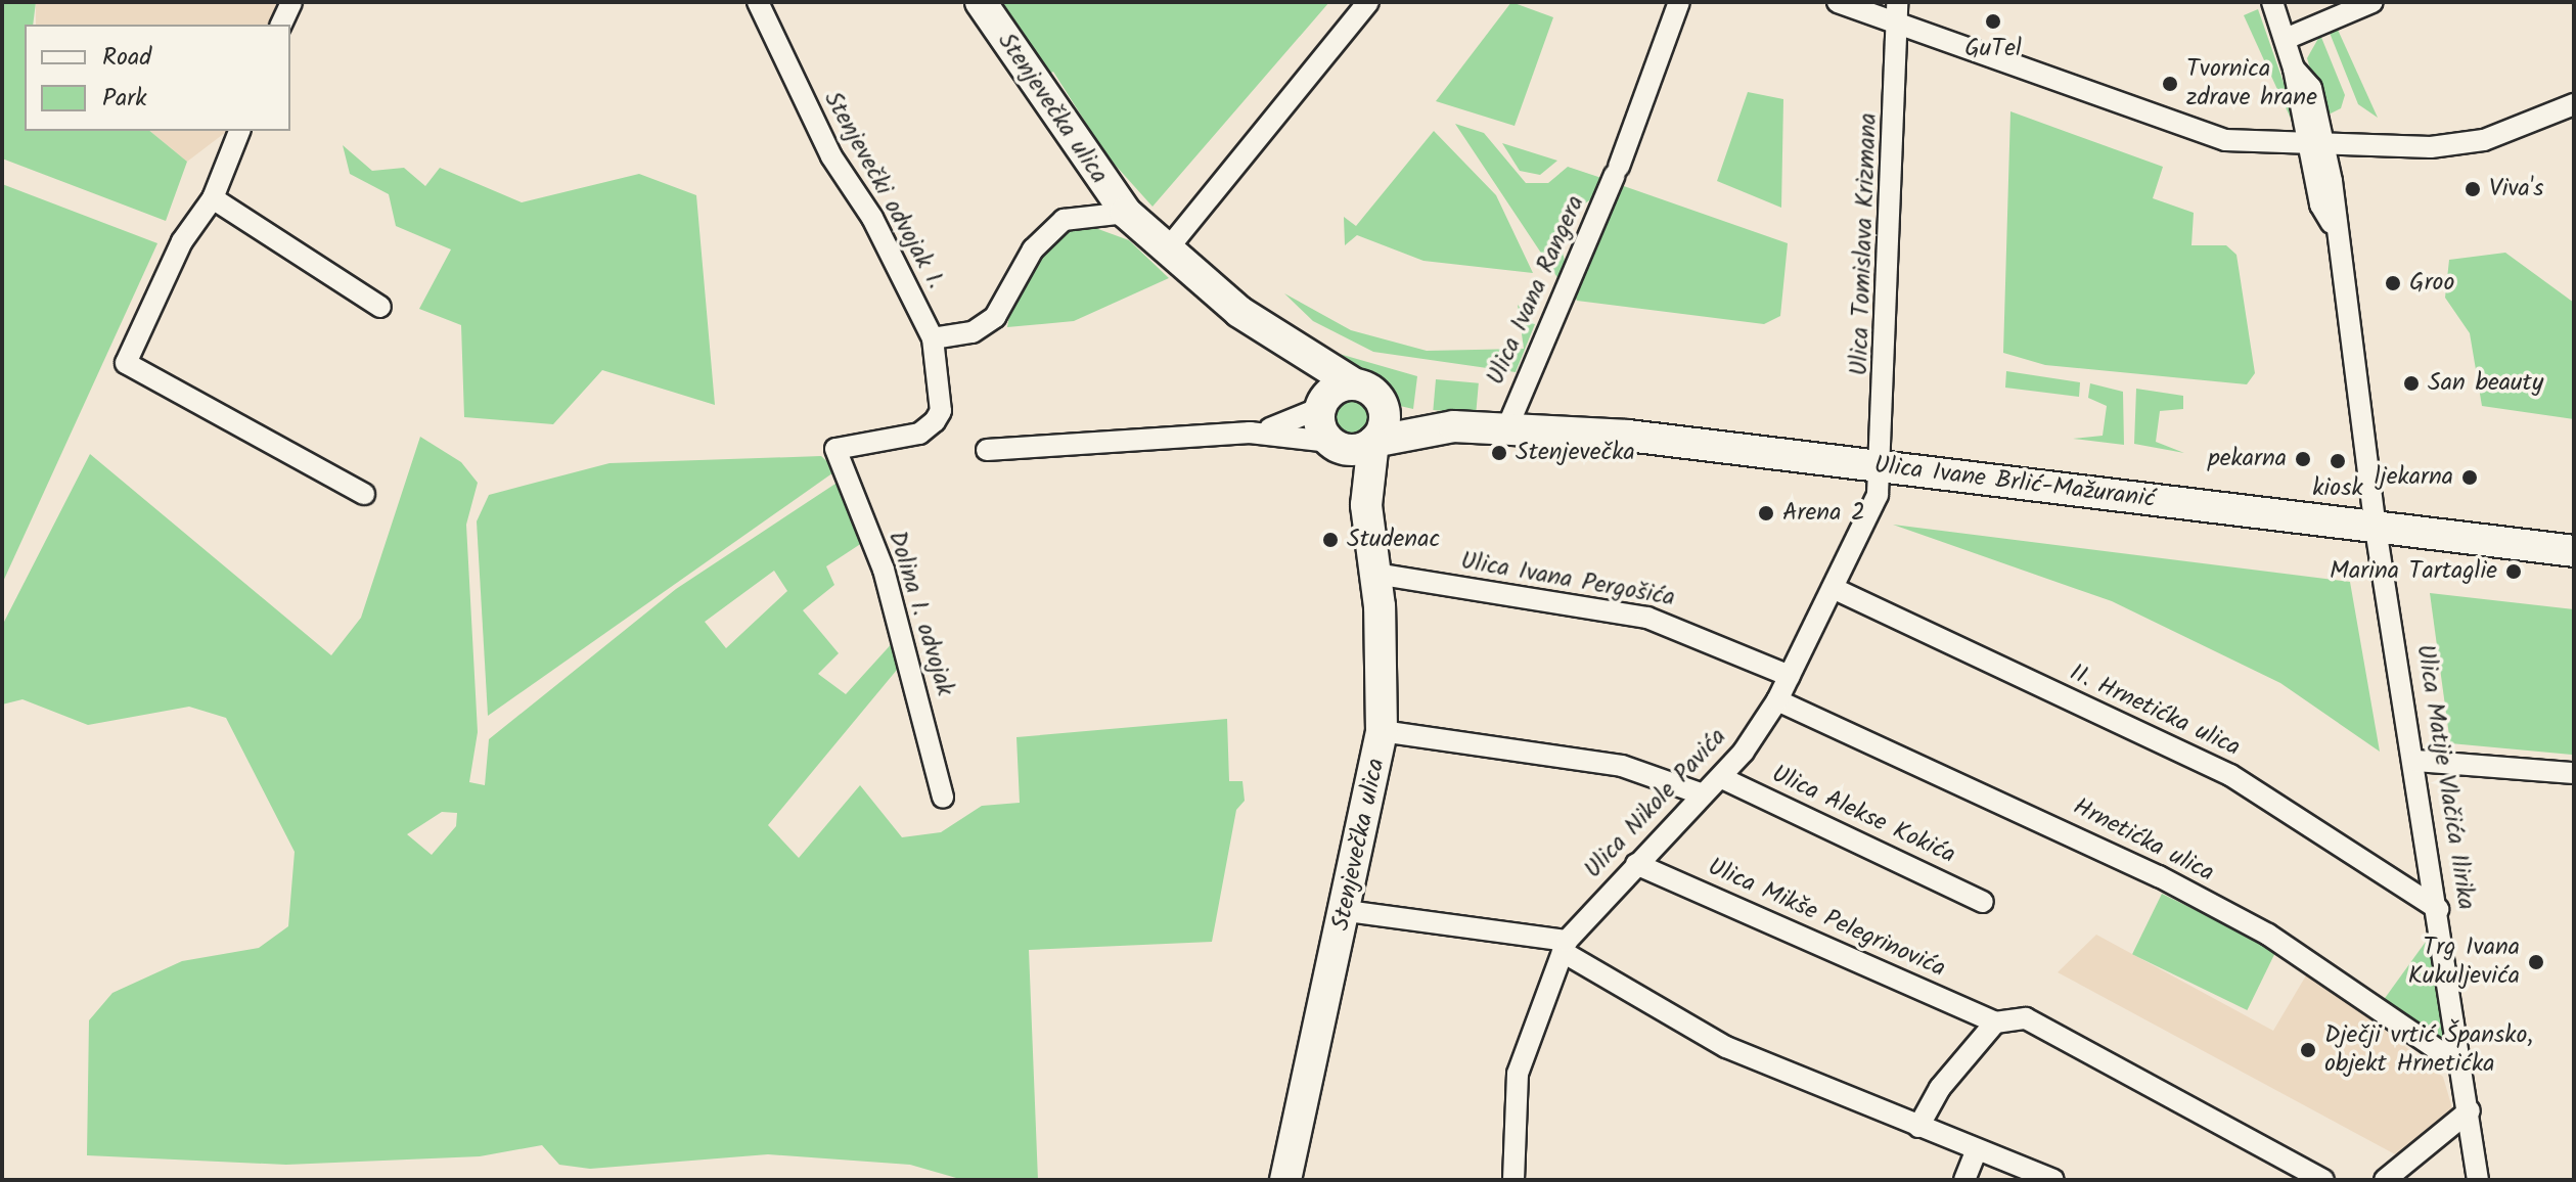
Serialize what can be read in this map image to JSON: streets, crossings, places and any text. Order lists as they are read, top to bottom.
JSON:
{
  "streets": {
    "street": [
      "Stenjevečka ulica",
      "Stenjevečki odvojak I.",
      "Ulica Tomislava Krizmana",
      "Ulica Ivana Rangera",
      "Ulica Ivane Brlić-Mažuranić",
      "Ulica Ivana Pergošića",
      "Dolina I. odvojak",
      "II. Hrnetićka ulica",
      "Ulica Matije Vlačića Ilirika",
      "Ulica Nikole Pavića",
      "Ulica Alekse Kokića",
      "Hrnetićka ulica",
      "Ulica Mikše Pelegrinovića"
    ]
  },
  "crossings": [
    ["Stenjevečka ulica", "Stenjevečki odvojak I."],
    ["Stenjevečka ulica", "Ulica Ivane Brlić-Mažuranić"],
    ["Stenjevečka ulica", "Ulica Ivana Pergošića"],
    ["Stenjevečki odvojak I.", "Dolina I. odvojak"],
    ["Ulica Tomislava Krizmana", "Ulica Ivane Brlić-Mažuranić"],
    ["Ulica Tomislava Krizmana", "Ulica Nikole Pavića"],
    ["Ulica Ivana Rangera", "Ulica Ivane Brlić-Mažuranić"],
    ["Ulica Ivane Brlić-Mažuranić", "Ulica Matije Vlačića Ilirika"],
    ["Ulica Ivane Brlić-Mažuranić", "Ulica Nikole Pavića"],
    ["Ulica Ivana Pergošića", "Ulica Nikole Pavića"],
    ["II. Hrnetićka ulica", "Ulica Matije Vlačića Ilirika"],
    ["II. Hrnetićka ulica", "Ulica Nikole Pavića"],
    ["Ulica Matije Vlačića Ilirika", "Hrnetićka ulica"],
    ["Ulica Nikole Pavića", "Ulica Alekse Kokića"],
    ["Ulica Nikole Pavića", "Hrnetićka ulica"],
    ["Ulica Nikole Pavića", "Ulica Mikše Pelegrinovića"]
  ],
  "places": [
    "GuTel",
    "Tvornica zdrave hrane",
    "Viva's",
    "Groo",
    "San beauty",
    "Stenjevečka",
    "pekarna",
    "kiosk",
    "ljekarna",
    "Arena 2",
    "Studenac",
    "Marina Tartaglie",
    "Trg Ivana Kukuljevića",
    "Dječji vrtić Špansko, objekt Hrnetićka"
  ],
  "legend": ["Road", "Park"]
}
